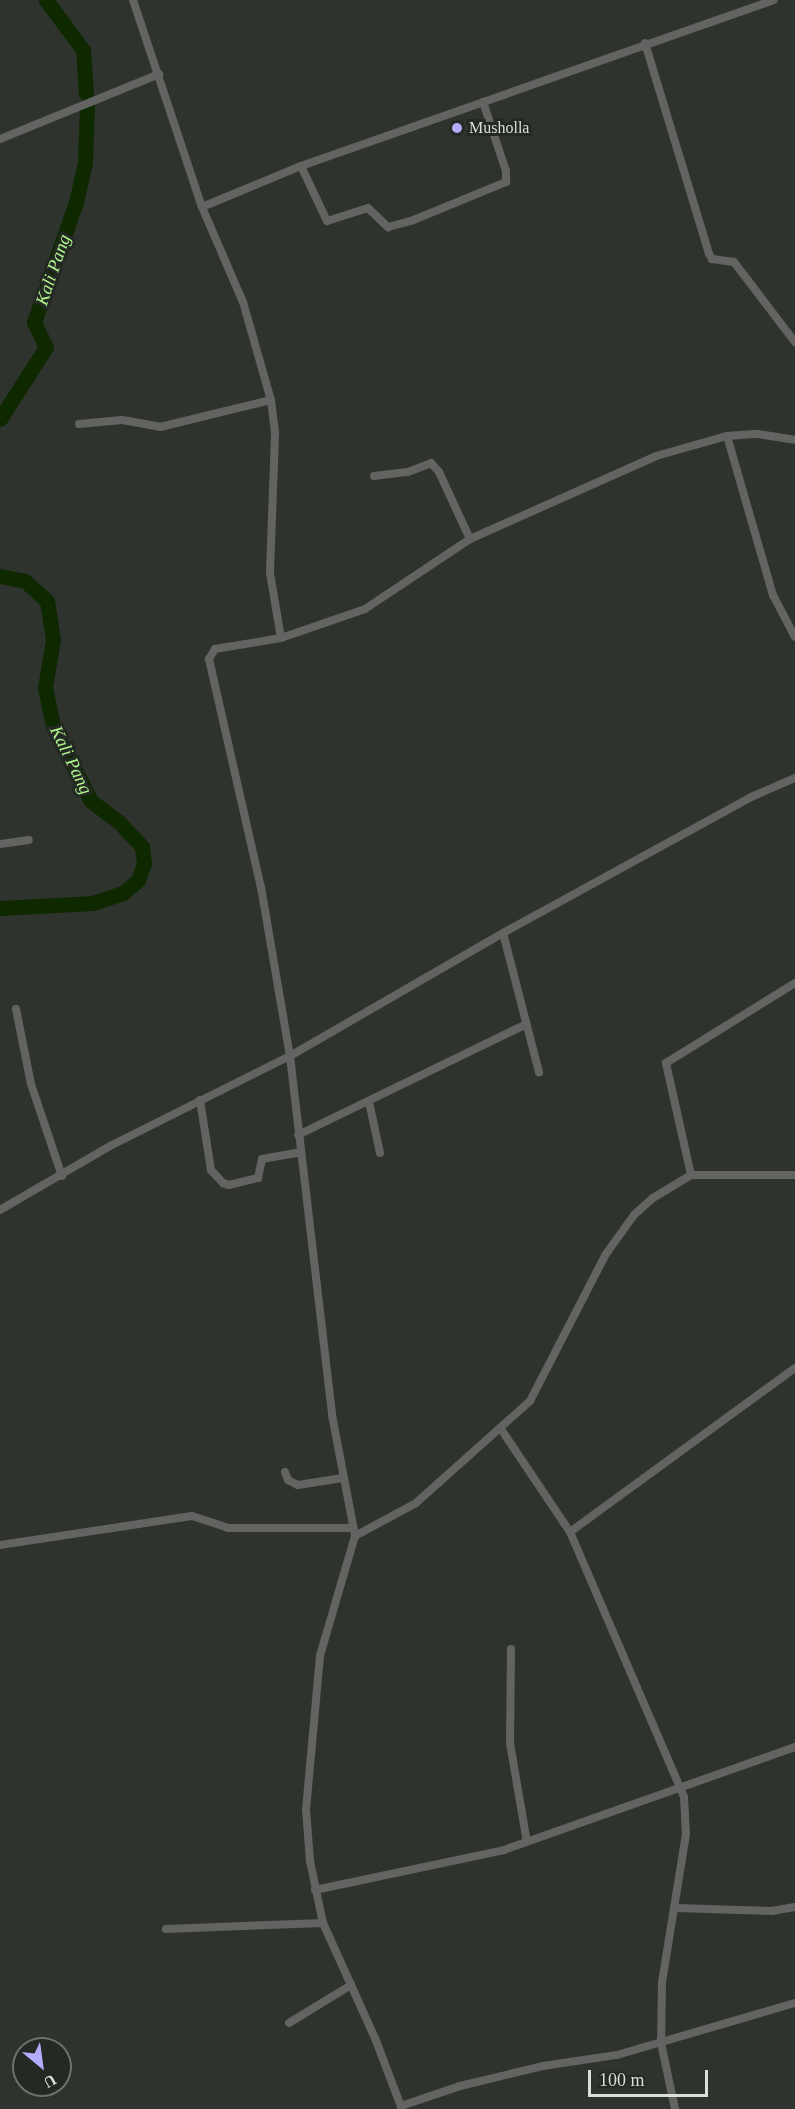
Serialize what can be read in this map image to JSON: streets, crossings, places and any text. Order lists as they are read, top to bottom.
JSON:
{
  "water": ["Kali Pang"],
  "places": ["Musholla"],
  "scale_bar": "100 m",
  "north": "bottom right"
}
